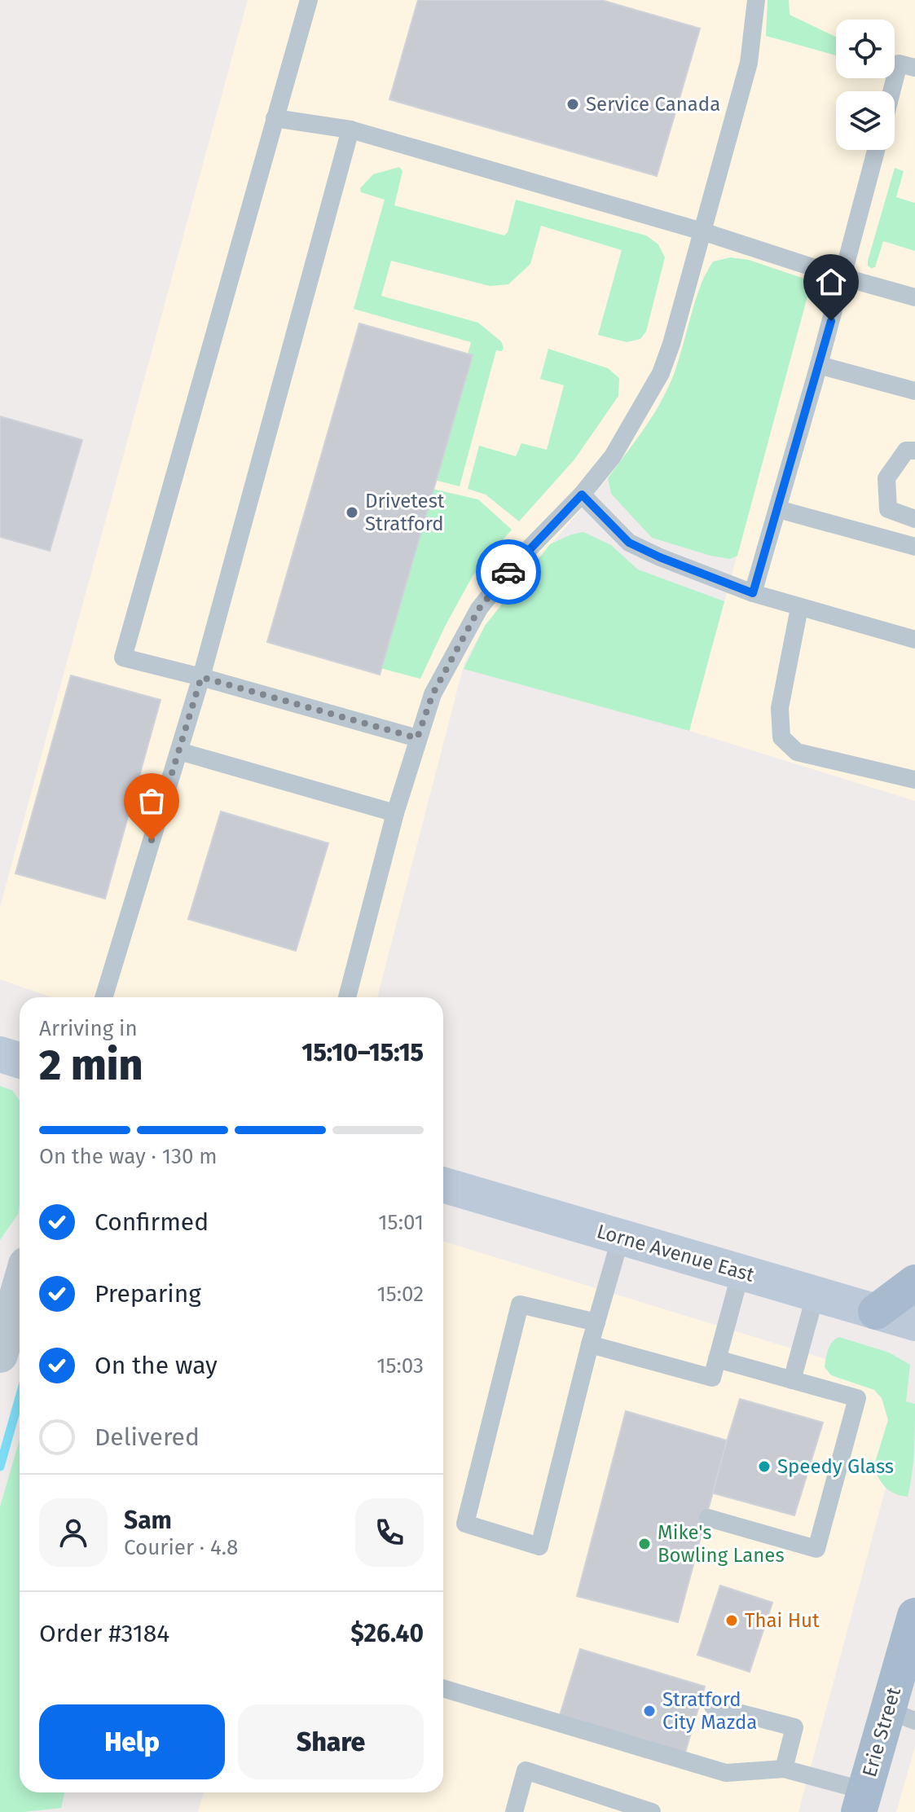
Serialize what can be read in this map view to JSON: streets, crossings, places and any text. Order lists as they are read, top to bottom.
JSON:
{
  "streets": {
    "main road": ["Lorne Avenue East", "Erie Street"]
  },
  "places": [
    "Service Canada",
    "Drivetest Stratford",
    "Speedy Glass",
    "Mike's Bowling Lanes",
    "Thai Hut",
    "Stratford City Mazda"
  ],
  "page": {
    "heading": ["2 min", "Arriving in", "15:10–15:15"],
    "panel": [
      "Sam",
      "Courier · 4.8",
      "Order #3184",
      "$26.40"
    ],
    "bar": "On the way · 130 m",
    "list": [
      ["Confirmed", "15:01"],
      ["Preparing", "15:02"],
      ["On the way", "15:03"],
      "Delivered"
    ],
    "buttons": ["Help", "Share"]
  }
}
